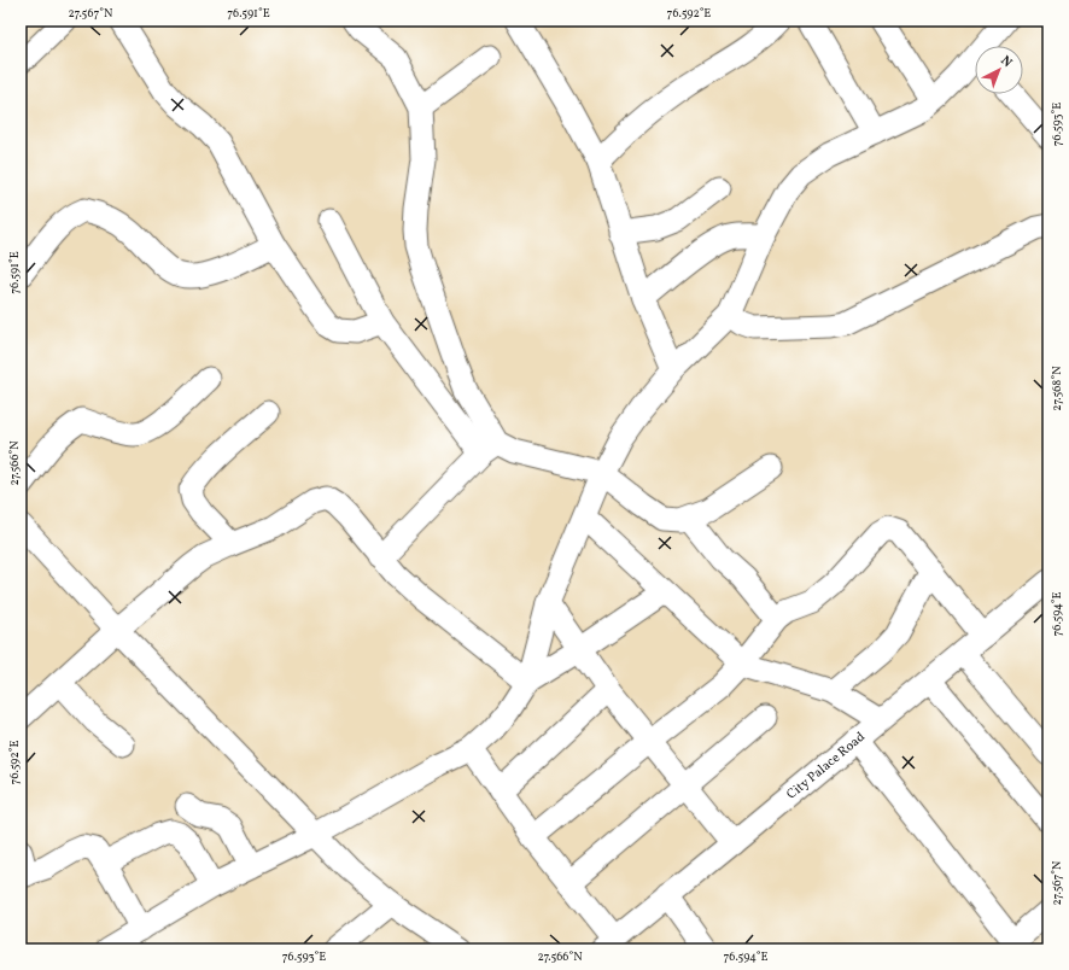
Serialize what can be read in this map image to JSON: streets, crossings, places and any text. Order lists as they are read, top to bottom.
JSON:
{
  "streets": {
    "street": ["City Palace Road"]
  },
  "north": "top right",
  "coordinates": [
    "27.567°N",
    "76.591°E",
    "76.592°E",
    "76.593°E",
    "27.568°N",
    "27.566°N",
    "76.594°E"
  ]
}
